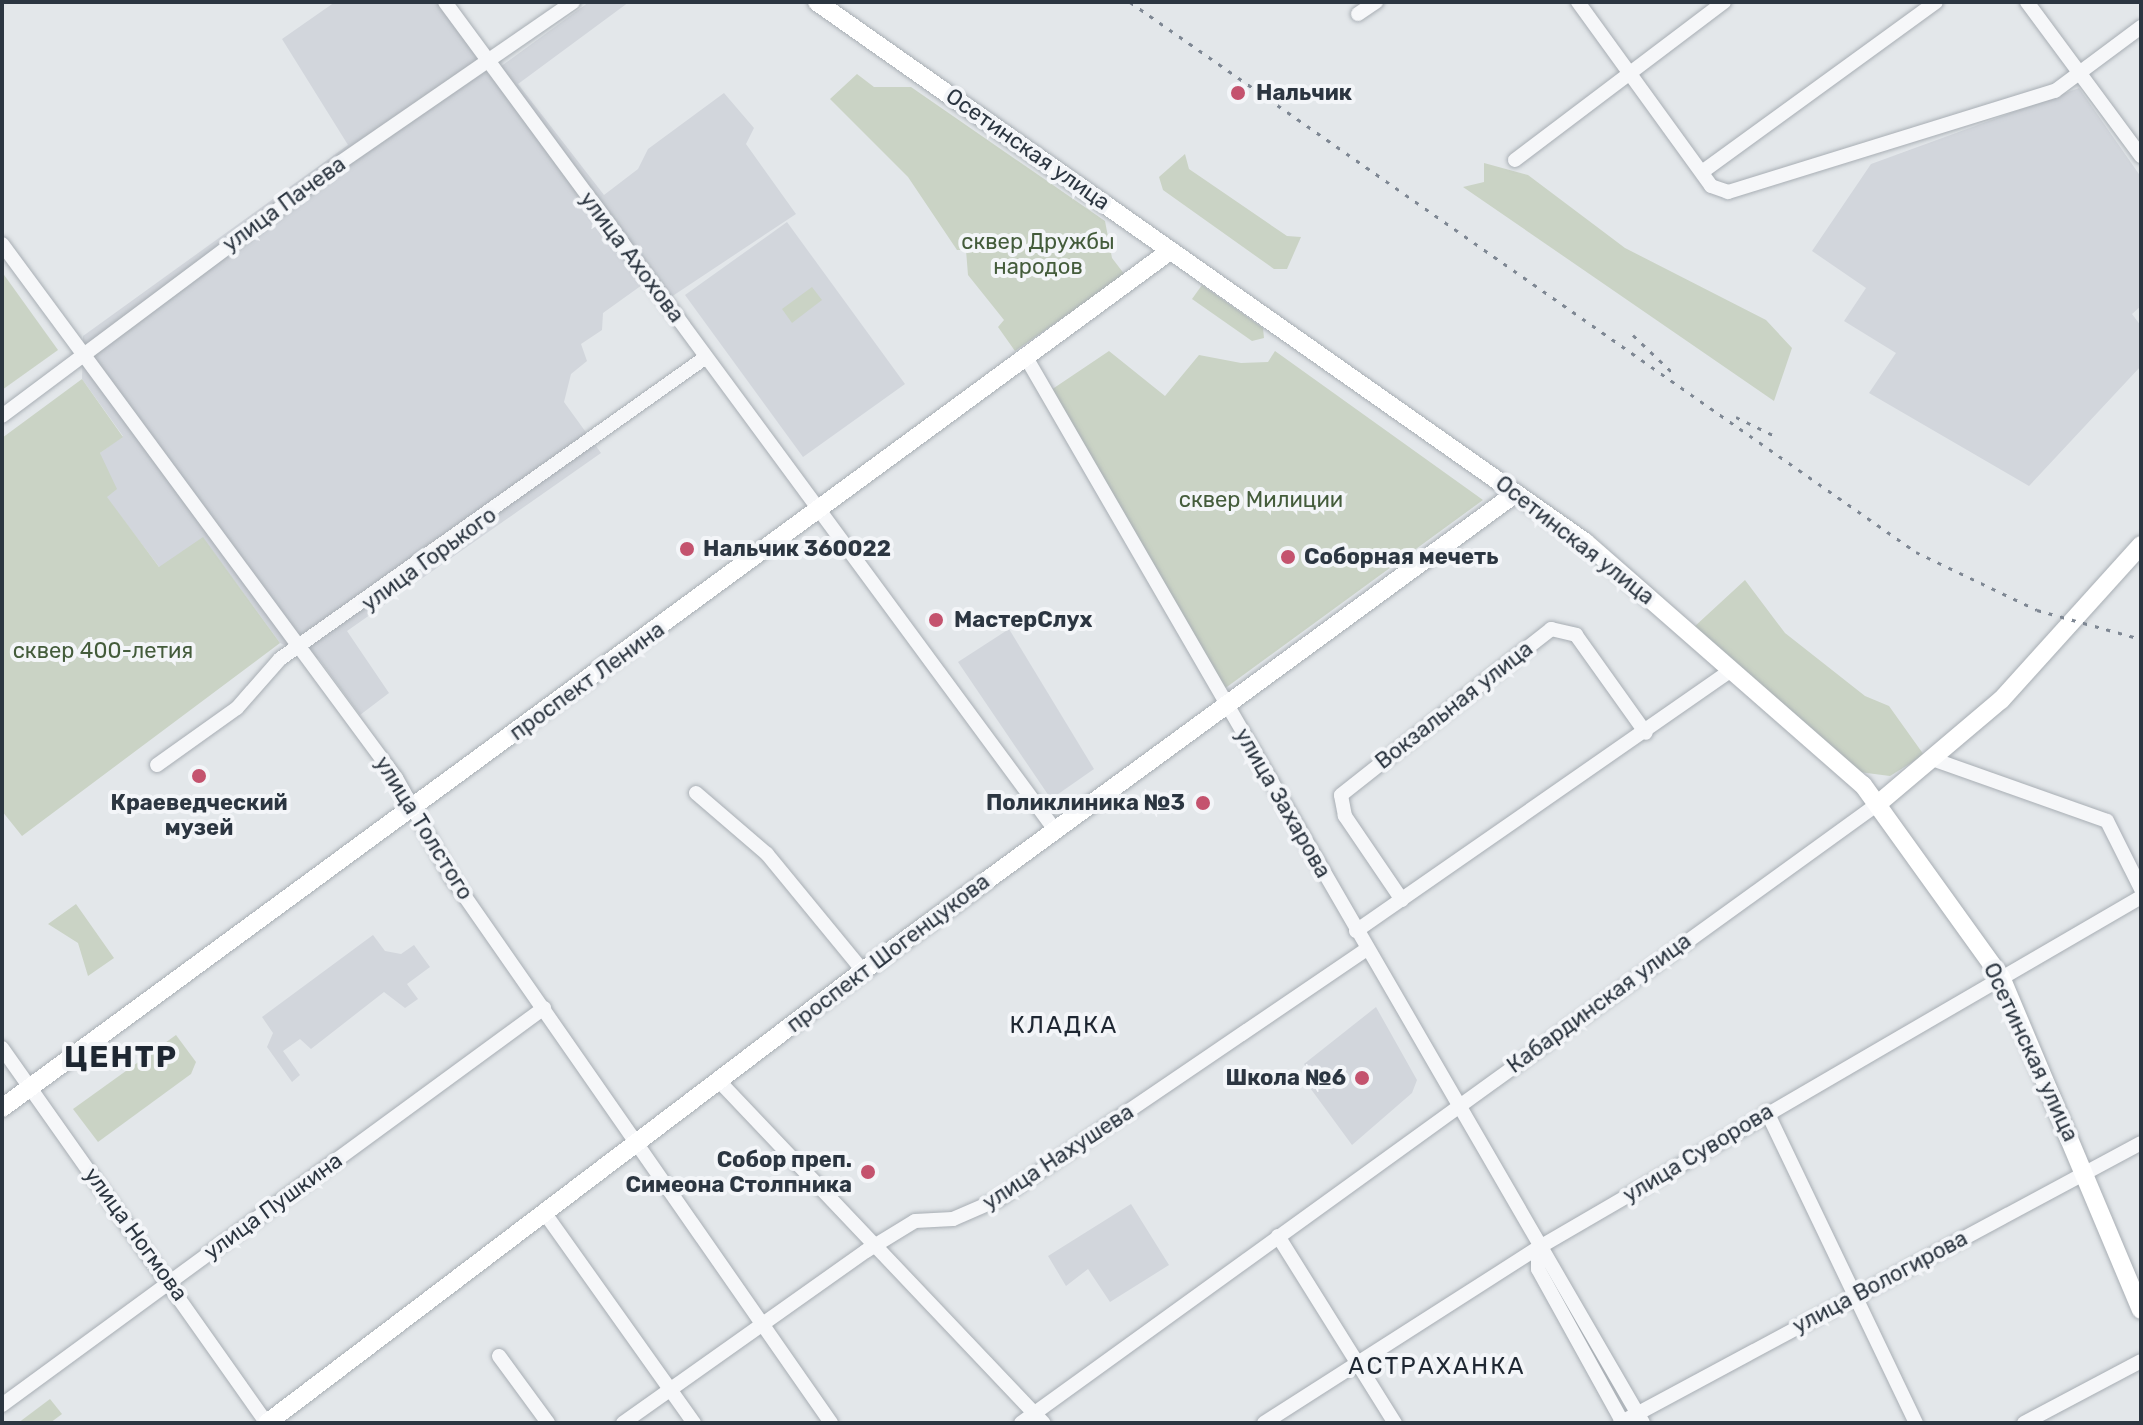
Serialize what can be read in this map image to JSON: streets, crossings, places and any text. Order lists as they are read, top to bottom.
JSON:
{
  "streets": {
    "main road": [
      "Осетинская улица",
      "проспект Ленина",
      "проспект Шогенцукова",
      "Кабардинская улица"
    ],
    "street": [
      "улица Пачева",
      "улица Ахохова",
      "улица Горького",
      "Вокзальная улица",
      "улица Захарова",
      "улица Толстого",
      "улица Суворова",
      "улица Нахушева",
      "улица Пушкина",
      "улица Ногмова",
      "улица Вологирова"
    ]
  },
  "crossings": [
    ["Осетинская улица", "проспект Ленина"],
    ["Осетинская улица", "проспект Шогенцукова"],
    ["Осетинская улица", "Кабардинская улица"],
    ["Осетинская улица", "улица Суворова"],
    ["Осетинская улица", "улица Вологирова"],
    ["улица Пачева", "улица Ахохова"],
    ["улица Пачева", "улица Толстого"],
    ["улица Ахохова", "улица Горького"],
    ["улица Ахохова", "проспект Ленина"],
    ["улица Ахохова", "проспект Шогенцукова"],
    ["улица Горького", "улица Толстого"],
    ["проспект Ленина", "улица Захарова"],
    ["проспект Ленина", "улица Толстого"],
    ["проспект Ленина", "улица Ногмова"],
    ["улица Захарова", "проспект Шогенцукова"],
    ["улица Захарова", "Кабардинская улица"],
    ["улица Захарова", "улица Суворова"],
    ["улица Захарова", "улица Нахушева"],
    ["улица Захарова", "улица Вологирова"],
    ["улица Толстого", "проспект Шогенцукова"],
    ["улица Толстого", "улица Нахушева"],
    ["улица Толстого", "улица Пушкина"],
    ["проспект Шогенцукова", "улица Ногмова"],
    ["улица Пушкина", "улица Ногмова"]
  ],
  "districts": ["КЛАДКА", "ЦЕНТР", "АСТРАХАНКА"],
  "parks": ["сквер Дружбы народов", "сквер Милиции", "сквер 400-летия"],
  "places": [
    "Нальчик",
    "Нальчик 360022",
    "Соборная мечеть",
    "МастерСлух",
    "Краеведческий музей",
    "Поликлиника №3",
    "Школа №6",
    "Собор преп. Симеона Столпника"
  ]
}
